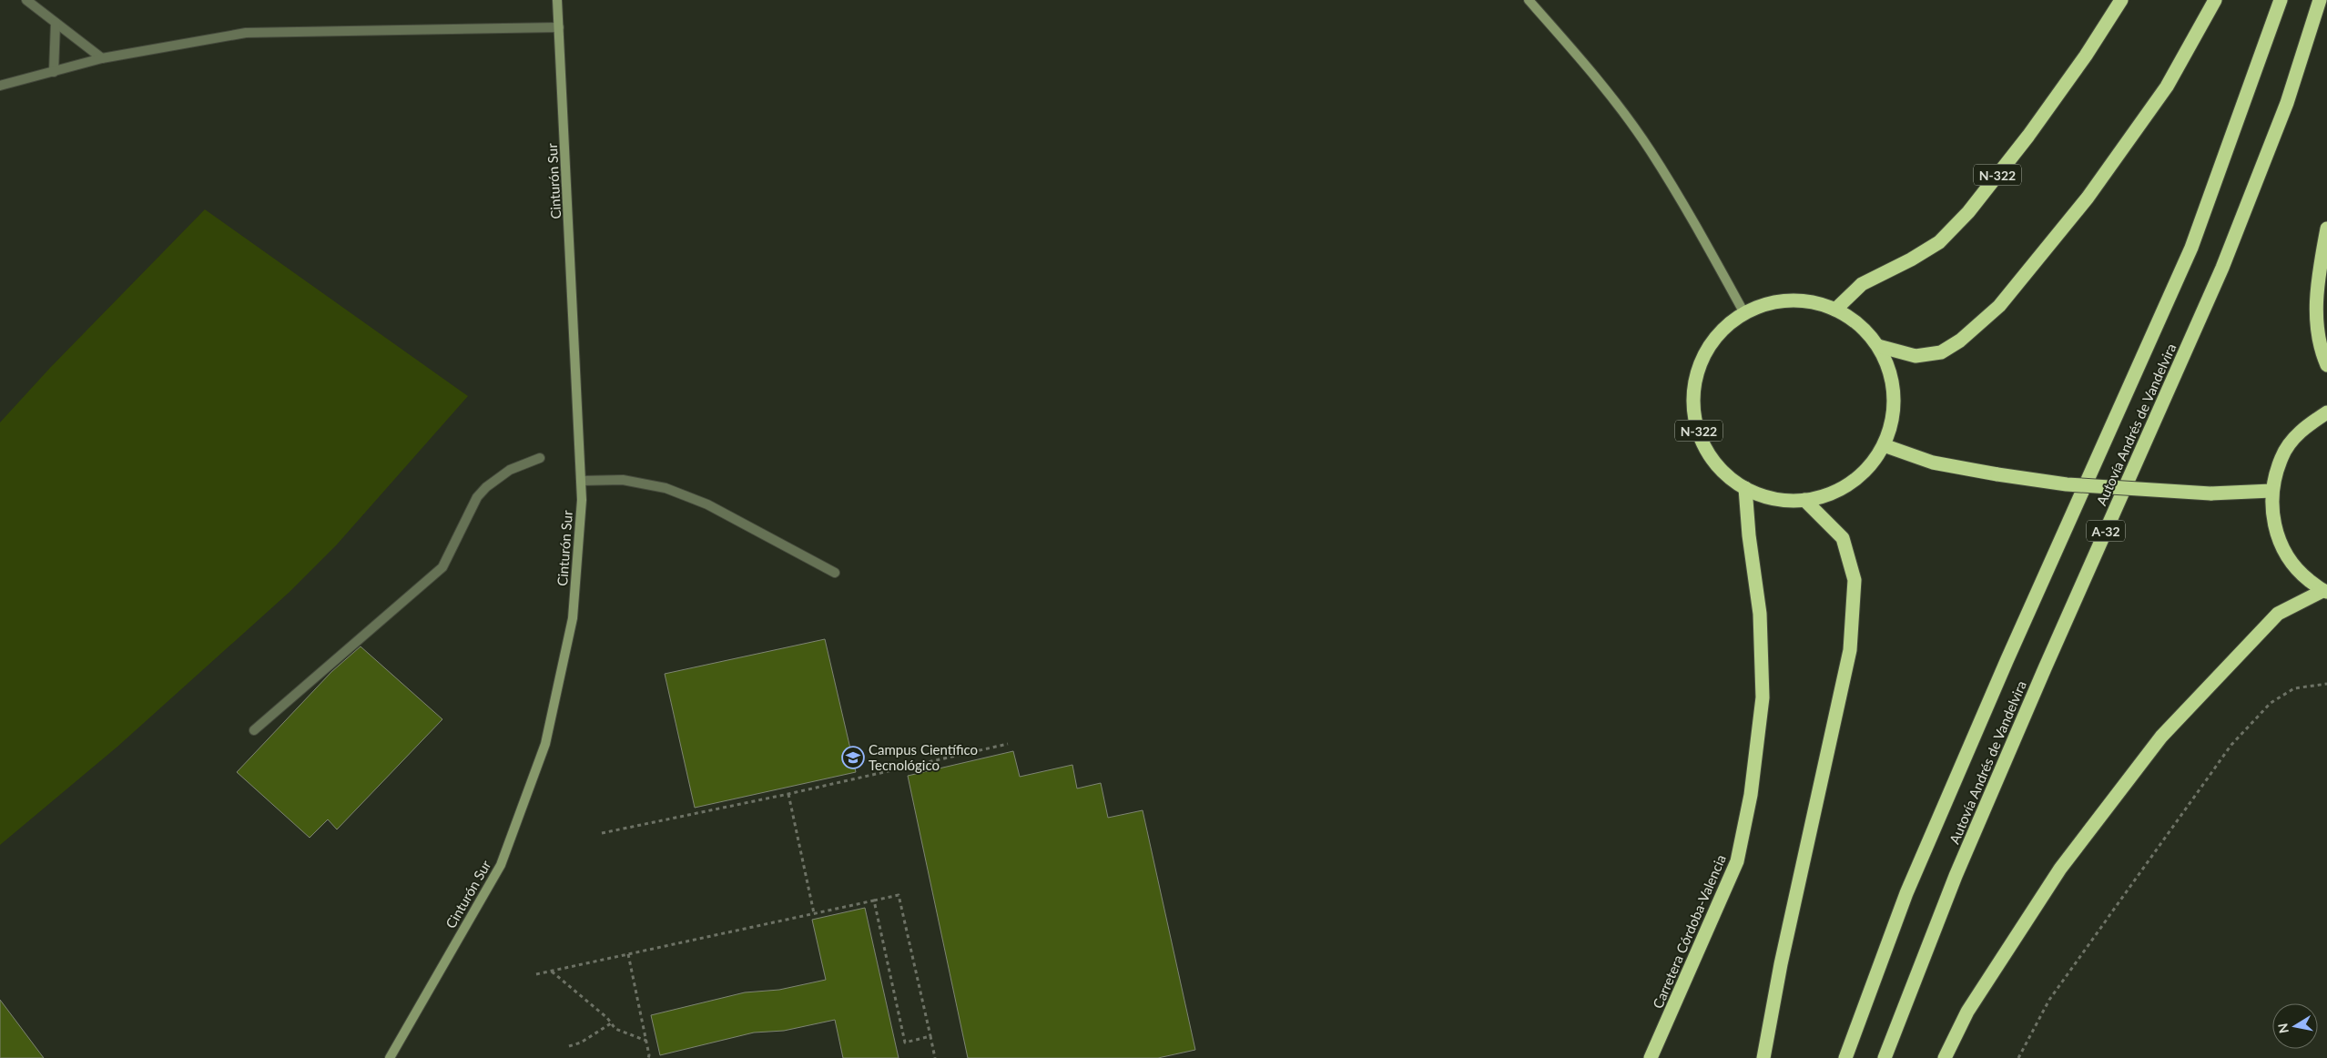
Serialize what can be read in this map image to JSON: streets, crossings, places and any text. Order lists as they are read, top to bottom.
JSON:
{
  "streets": {
    "highway": [
      "N-322",
      "Autovía Andrés de Vandelvira",
      "A-32",
      "Carretera Córdoba-Valencia"
    ],
    "main road": ["Cinturón Sur"]
  },
  "crossings": [
    ["N-322", "Carretera Córdoba-Valencia"]
  ],
  "places": {
    "school or university": ["Campus Científico Tecnológico"]
  },
  "north": "left"
}
